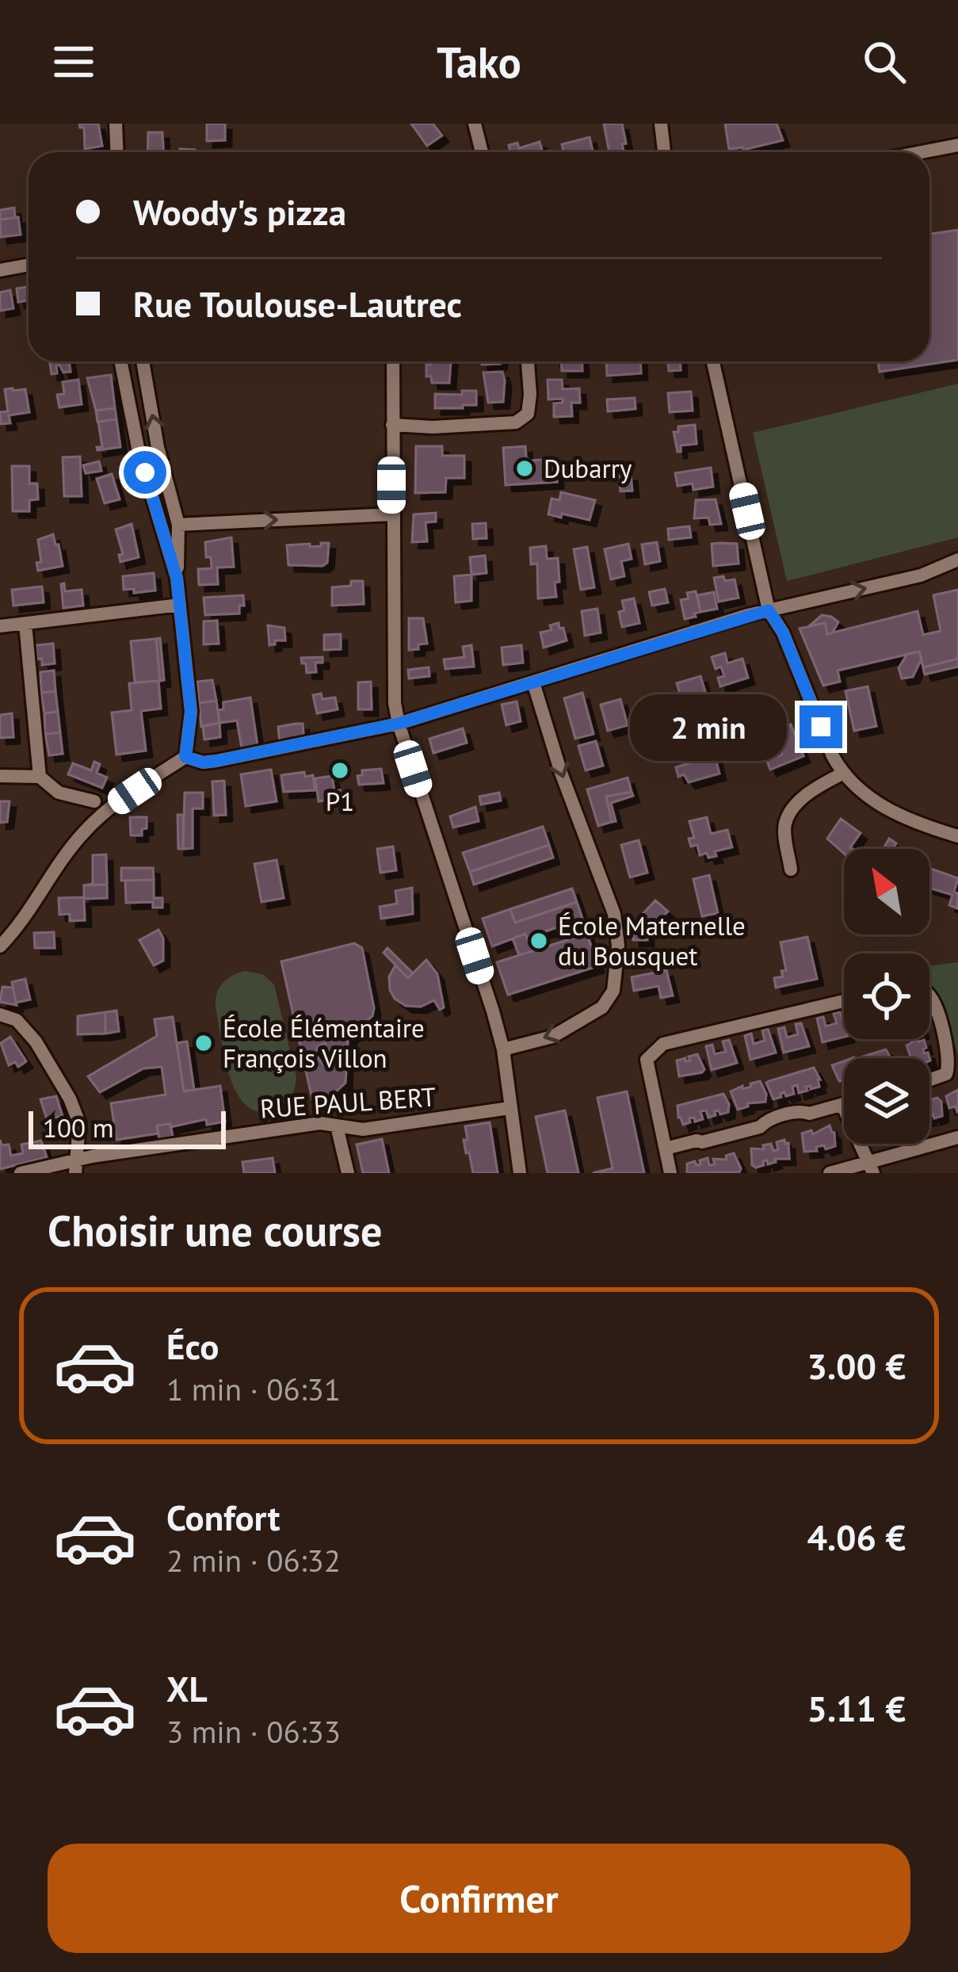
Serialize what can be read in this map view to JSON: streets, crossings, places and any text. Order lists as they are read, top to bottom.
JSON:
{
  "streets": {
    "street": ["RUE PAUL BERT"]
  },
  "places": [
    "Dubarry",
    "P1",
    "École Maternelle du Bousquet",
    "École Élémentaire François Villon"
  ],
  "scale_bar": "100 m",
  "north": "top left",
  "page": {
    "header": "Tako",
    "banner": ["Woody's pizza", "Rue Toulouse-Lautrec"],
    "bubble": "2 min",
    "scale": "100 m",
    "heading": "Choisir une course",
    "list": [
      {
        "name": "Éco",
        "note": "1 min · 06:31",
        "value": "3.00 €"
      },
      {
        "name": "Confort",
        "note": "2 min · 06:32",
        "value": "4.06 €"
      },
      {
        "name": "XL",
        "note": "3 min · 06:33",
        "value": "5.11 €"
      }
    ],
    "buttons": "Confirmer"
  }
}
